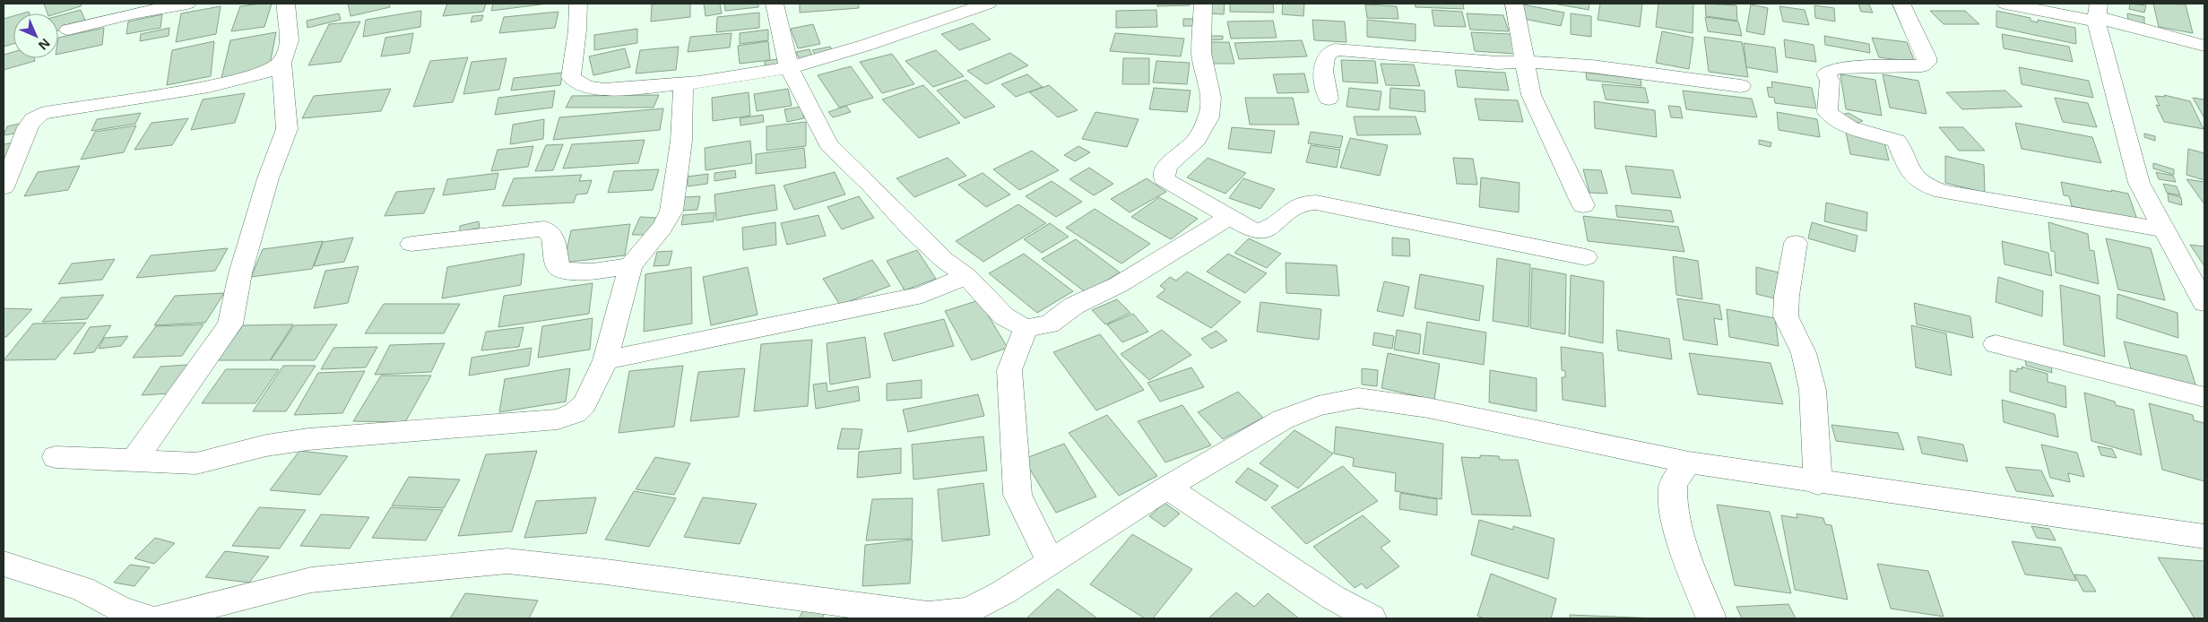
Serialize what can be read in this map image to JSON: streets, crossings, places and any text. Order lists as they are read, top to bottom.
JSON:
{
  "north": "bottom right"
}
